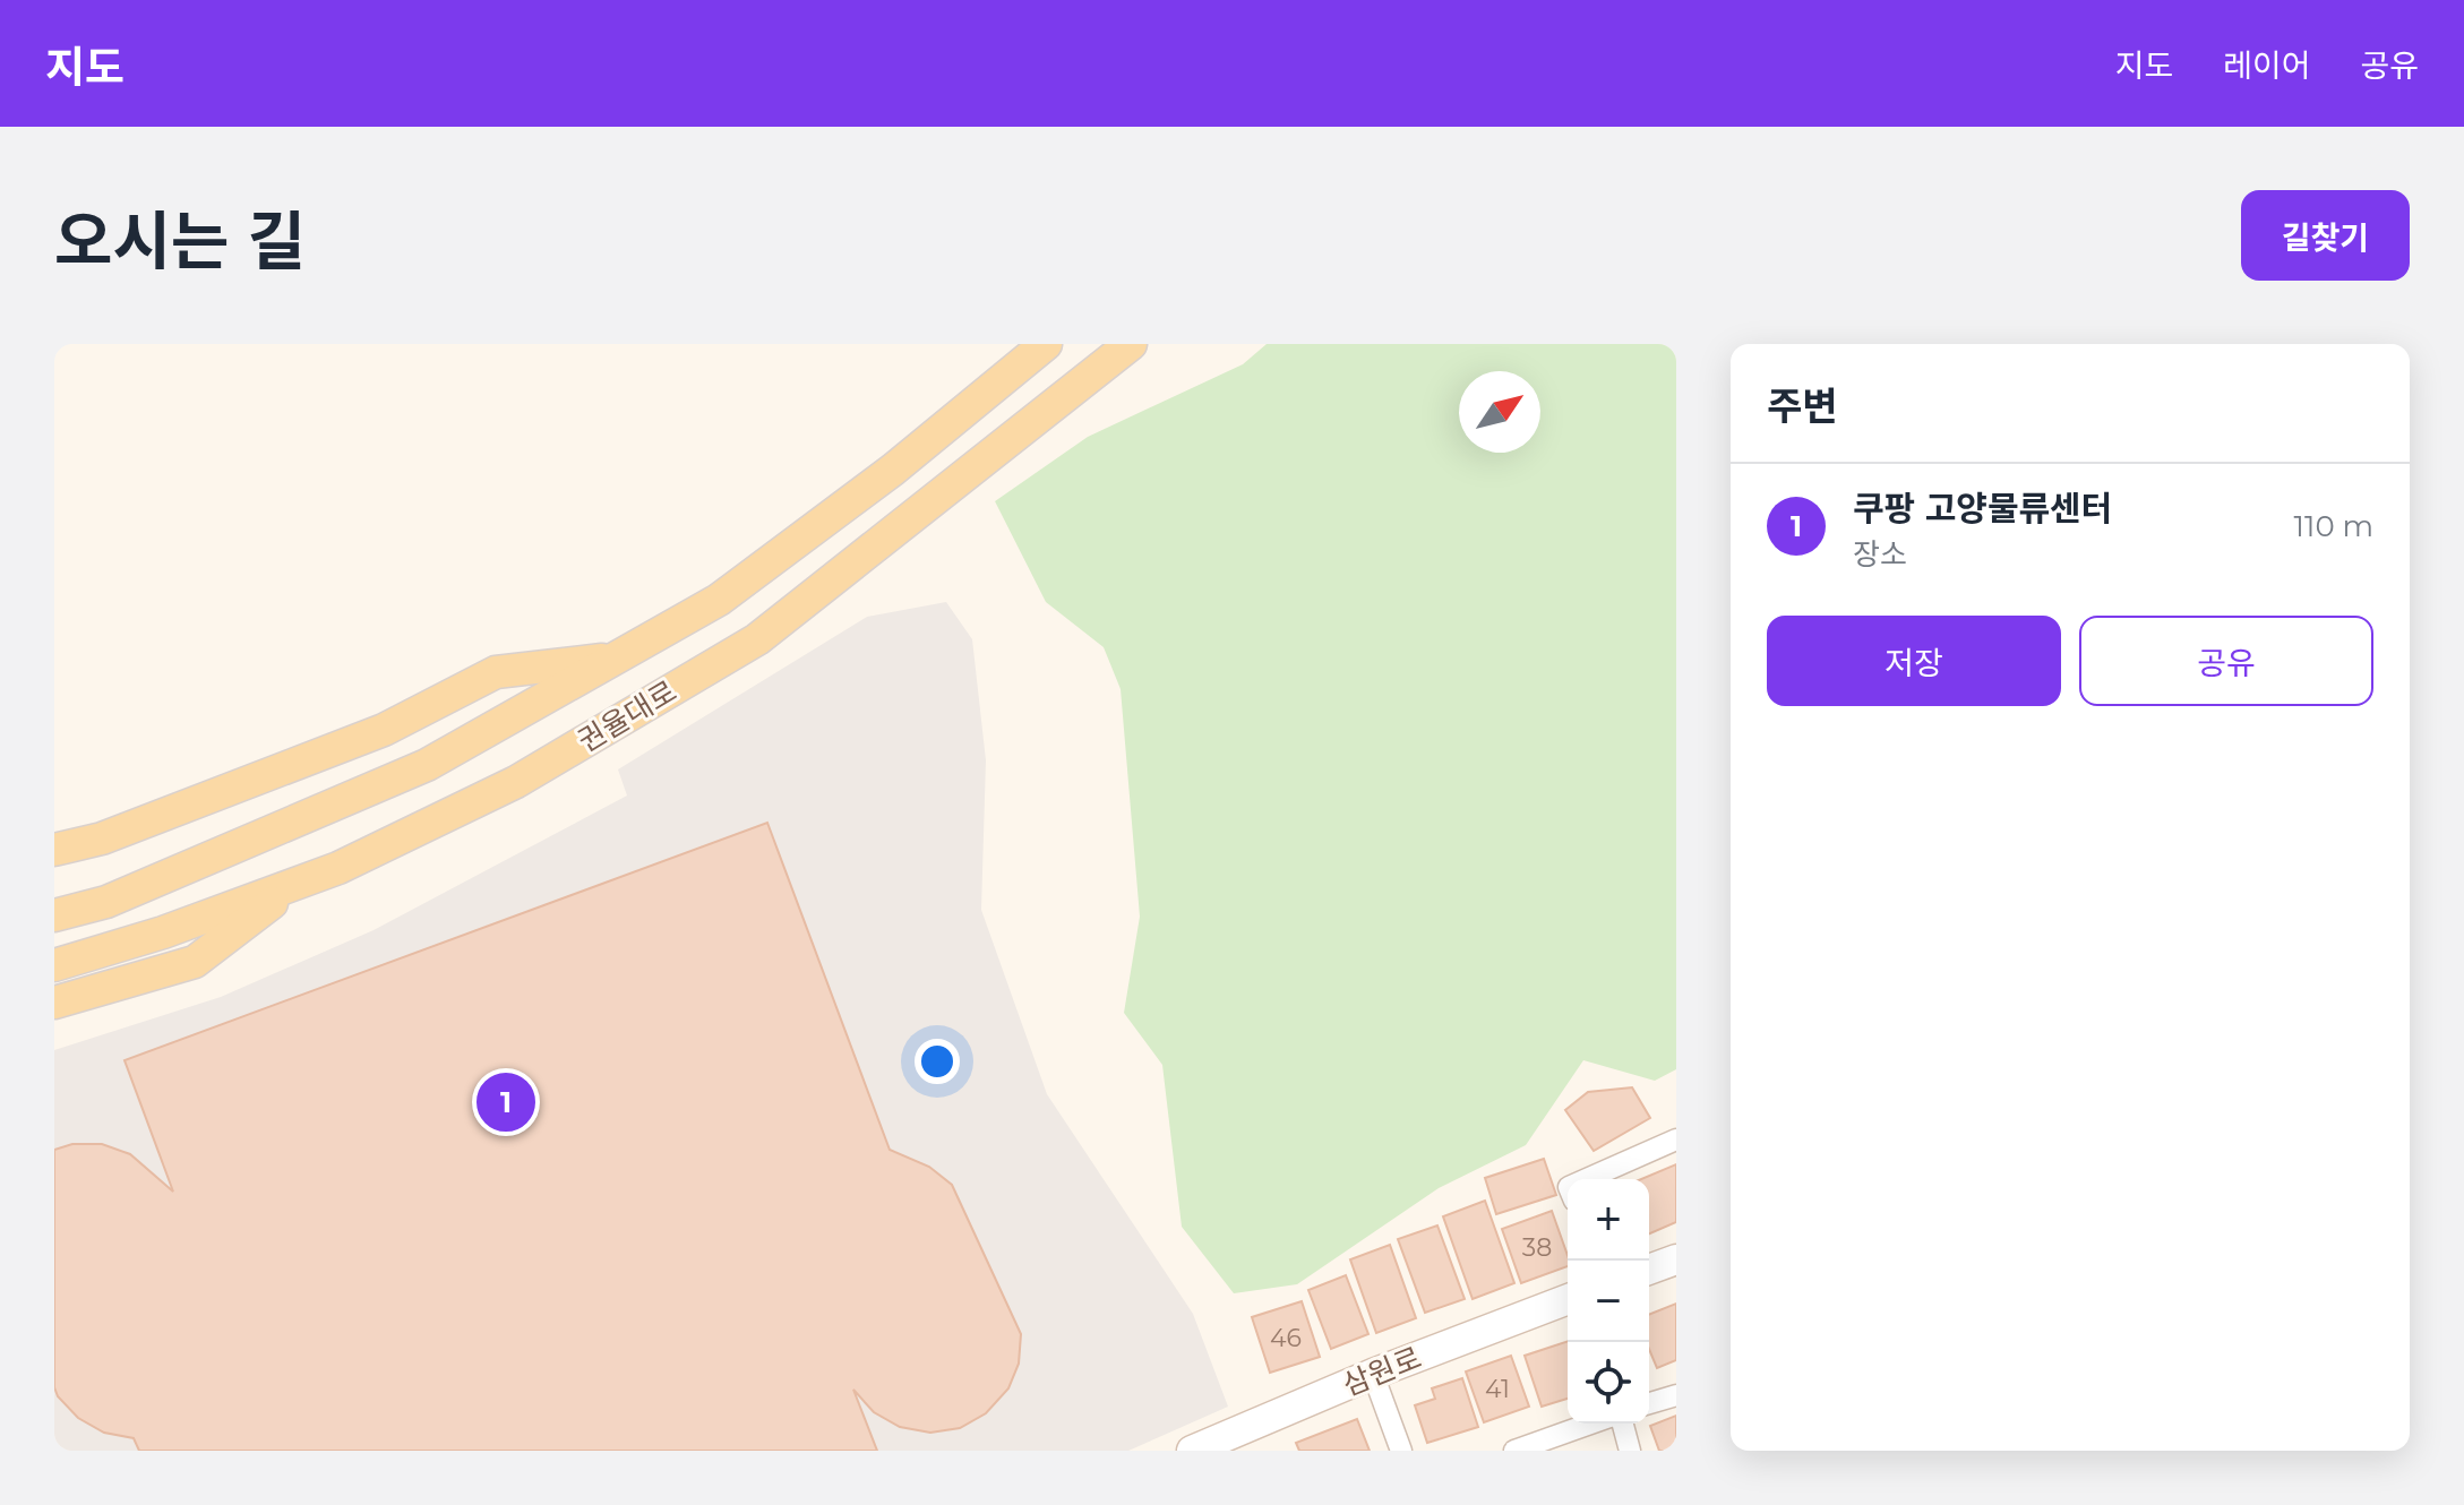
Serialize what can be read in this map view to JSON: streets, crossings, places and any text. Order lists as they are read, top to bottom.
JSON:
{
  "streets": {
    "main road": ["권율대로", "삼원로"]
  },
  "house_numbers": ["38", "46", "41"],
  "north": "top right",
  "page": {
    "header": "지도",
    "nav": ["지도", "레이어", "공유"],
    "title": "오시는 길",
    "buttons": [
      "길찾기",
      ["저장", "공유"]
    ],
    "heading": "주변",
    "list": [
      {
        "mark": "1",
        "name": "쿠팡 고양물류센터",
        "note": "장소",
        "value": "110 m"
      }
    ],
    "pins": "1",
    "map_buttons": ["+", "−"]
  }
}
